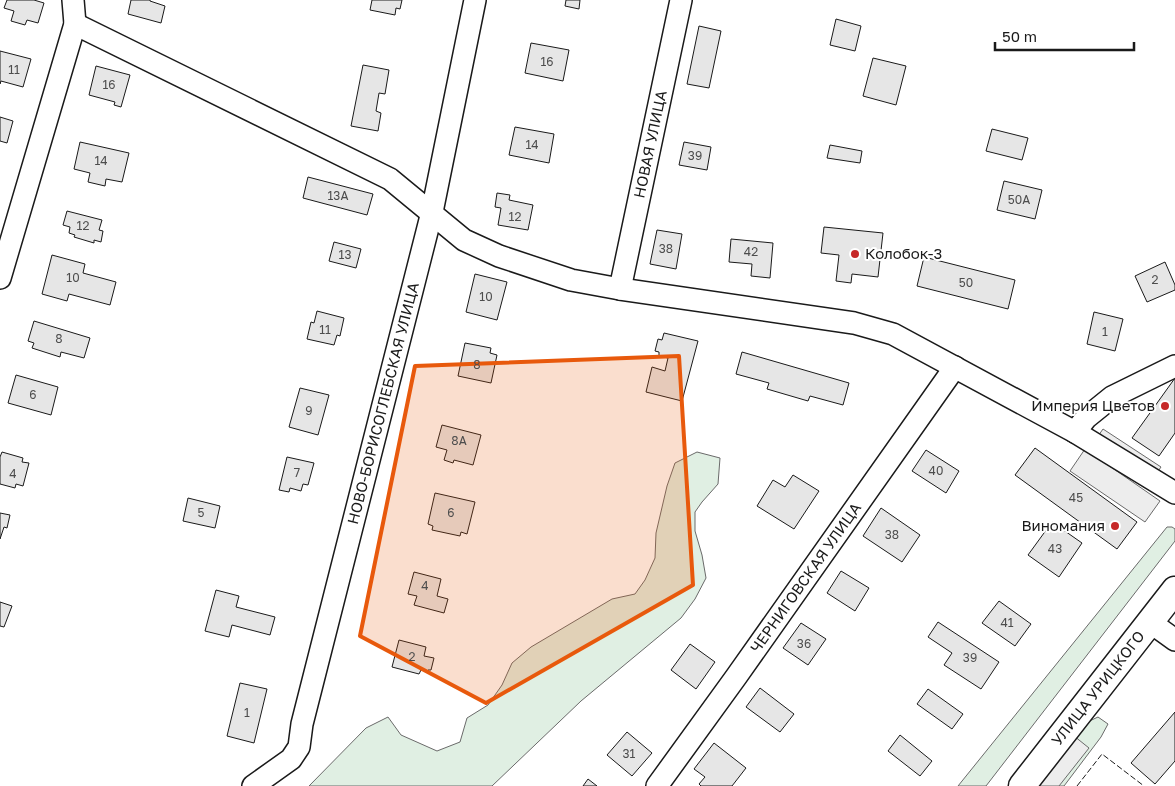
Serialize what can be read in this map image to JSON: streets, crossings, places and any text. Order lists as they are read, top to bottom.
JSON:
{
  "streets": {
    "main road": ["УЛИЦА УРИЦКОГО"],
    "street": ["НОВАЯ УЛИЦА", "НОВО-БОРИСОГЛЕБСКАЯ УЛИЦА", "ЧЕРНИГОВСКАЯ УЛИЦА"]
  },
  "places": ["Колобок-3", "Империя Цветов", "Виномания"],
  "house_numbers": [
    "16",
    "11",
    "16",
    "14",
    "39",
    "14",
    "13А",
    "50А",
    "12",
    "12",
    "38",
    "42",
    "13",
    "10",
    "2",
    "50",
    "10",
    "11",
    "1",
    "8",
    "8",
    "6",
    "9",
    "8А",
    "40",
    "7",
    "4",
    "45",
    "5",
    "6",
    "38",
    "43",
    "4",
    "41",
    "36",
    "2",
    "39",
    "1",
    "31"
  ],
  "scale_bar": "50 m"
}
